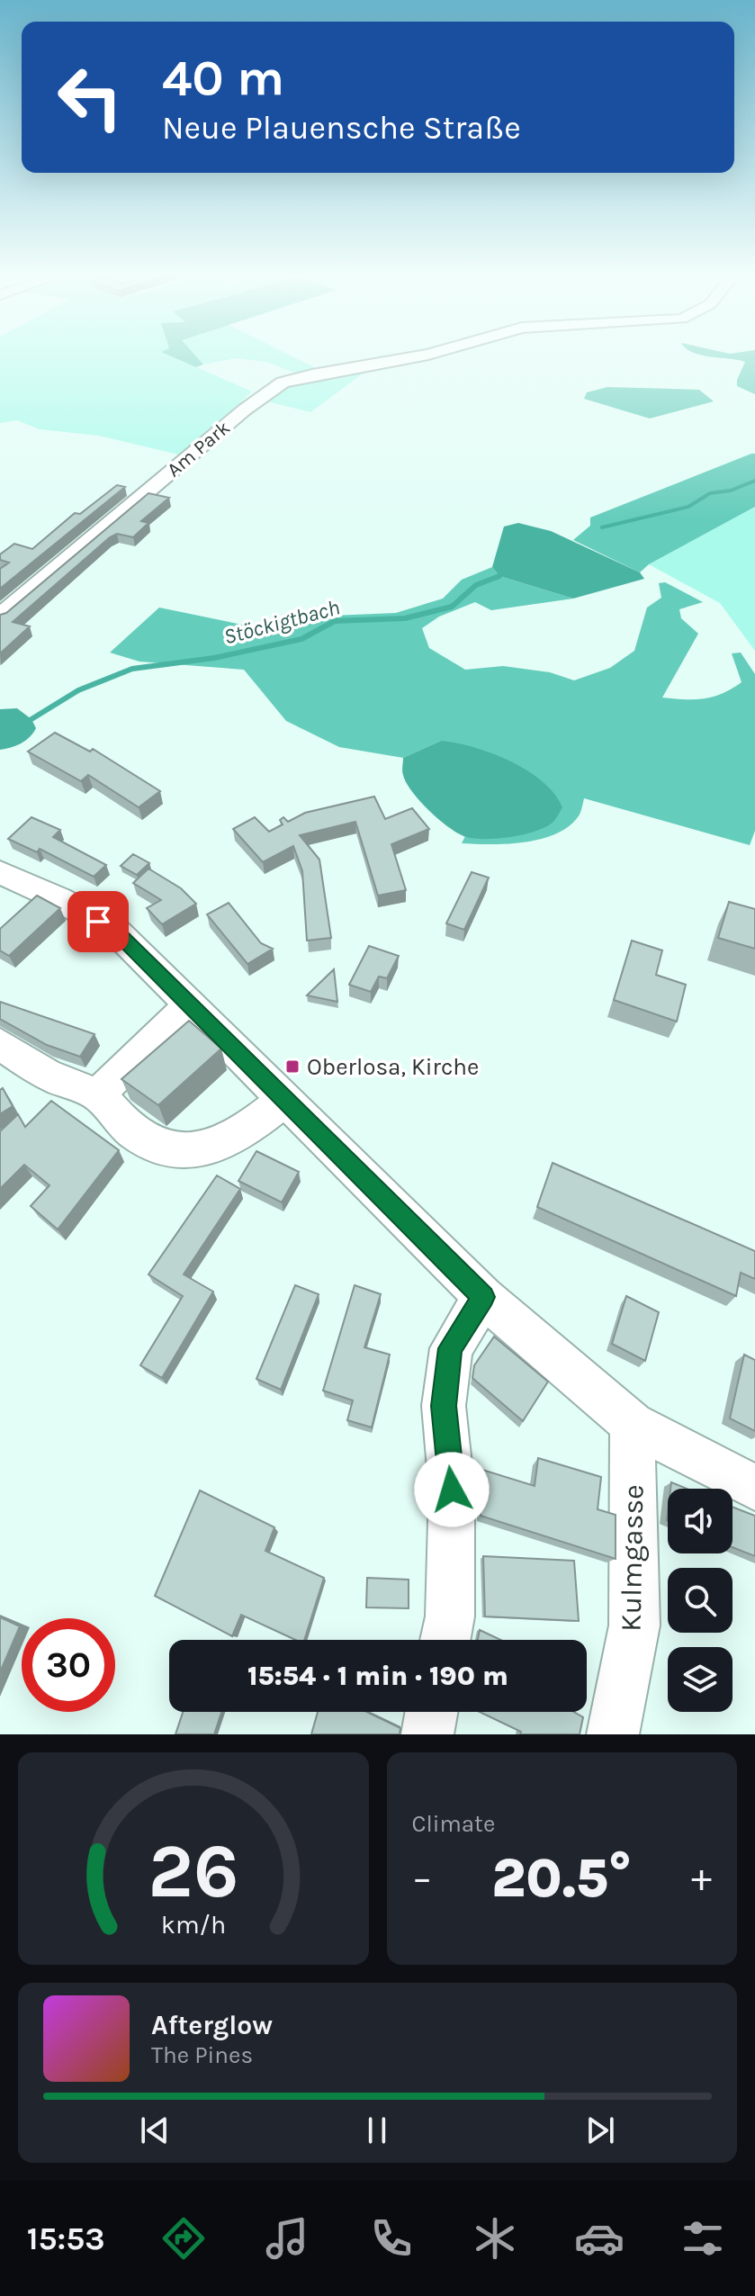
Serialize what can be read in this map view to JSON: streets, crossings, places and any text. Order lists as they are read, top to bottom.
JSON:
{
  "streets": {
    "street": ["Am Park", "Kulmgasse"]
  },
  "water": ["Stöckigtbach"],
  "places": {
    "transit": ["Oberlosa, Kirche"]
  },
  "page": {
    "turn": ["40 m", "Neue Plauensche Straße"],
    "limit": "30",
    "trip": "15:54 · 1 min · 190 m",
    "tile": "Climate",
    "heat": ["−", "20.5°", "+"],
    "song": ["Afterglow", "The Pines"],
    "tabs": "15:53",
    "gauge": ["26", "km/h"]
  }
}
